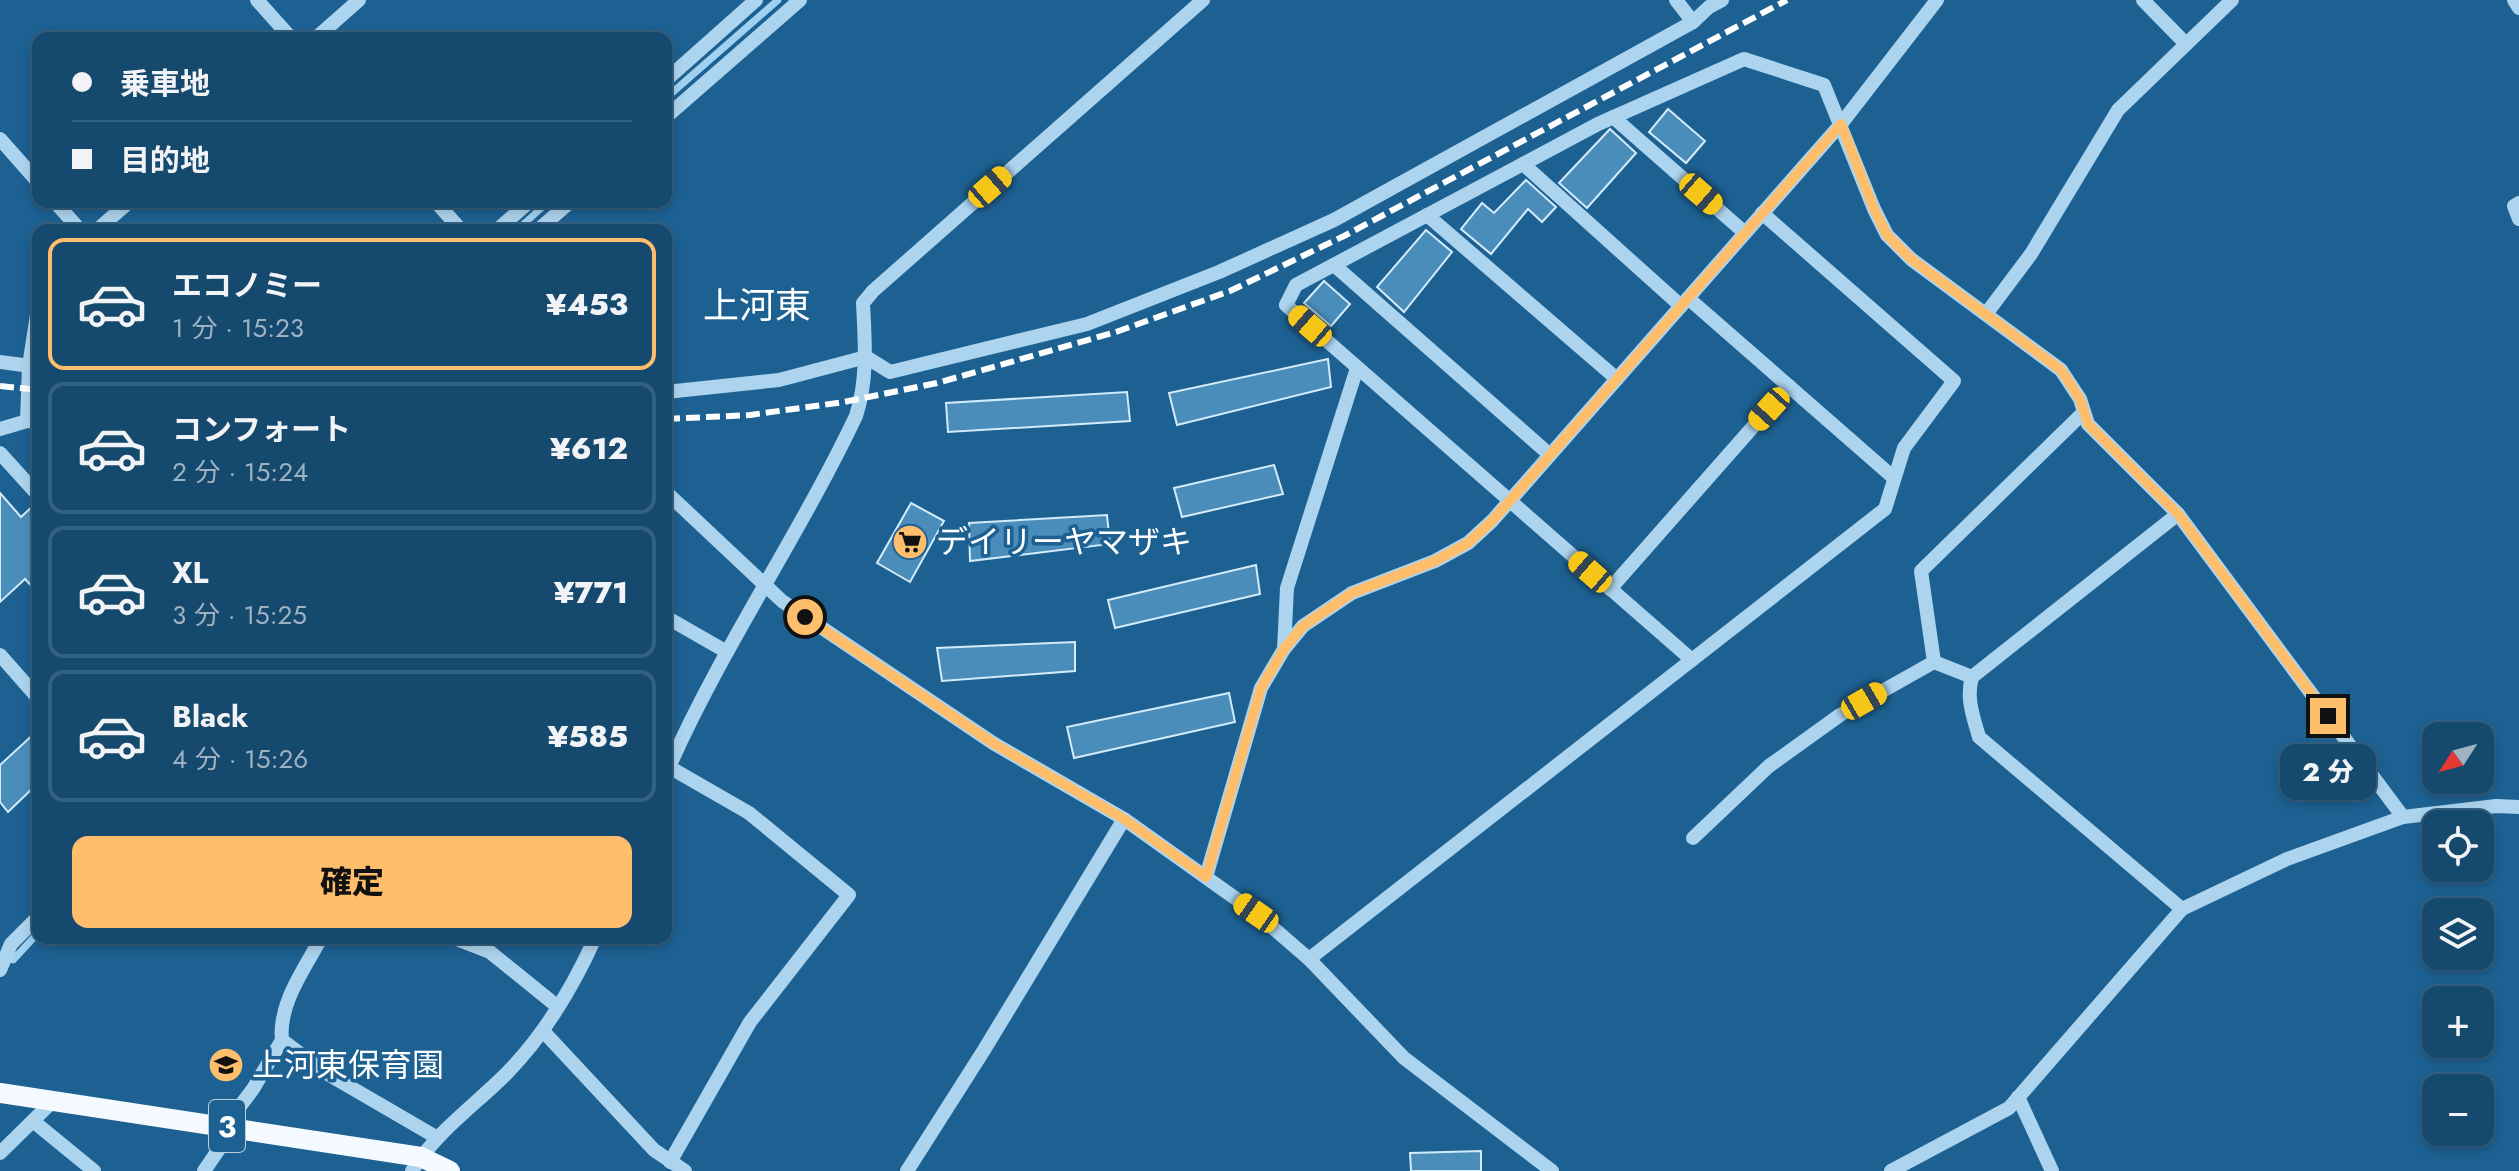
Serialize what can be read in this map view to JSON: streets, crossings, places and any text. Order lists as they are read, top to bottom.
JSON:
{
  "streets": {
    "main road": ["3"]
  },
  "districts": ["上河東"],
  "places": {
    "supermarket": ["デイリーヤマザキ"],
    "school or university": ["上河東保育園"]
  },
  "north": "bottom left",
  "page": {
    "banner": ["乗車地", "目的地"],
    "list": [
      {
        "name": "エコノミー",
        "note": "1 分 · 15:23",
        "value": "¥453"
      },
      {
        "name": "コンフォート",
        "note": "2 分 · 15:24",
        "value": "¥612"
      },
      {
        "name": "XL",
        "note": "3 分 · 15:25",
        "value": "¥771"
      },
      {
        "name": "Black",
        "note": "4 分 · 15:26",
        "value": "¥585"
      }
    ],
    "map_buttons": ["+", "−"],
    "bubble": "2 分",
    "buttons": "確定"
  }
}
